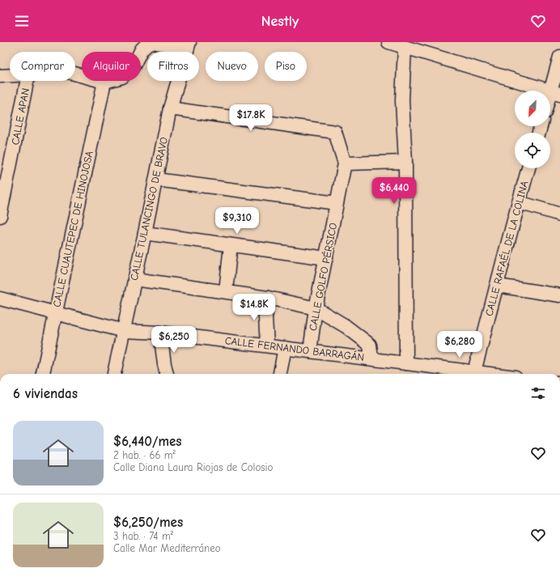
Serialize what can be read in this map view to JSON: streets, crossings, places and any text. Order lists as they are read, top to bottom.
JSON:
{
  "streets": {
    "street": [
      "CALLE APAN",
      "CALLE TULANCINGO DE BRAVO",
      "CALLE CUAUTEPEC DE HINOJOSA",
      "CALLE RAFAÉL DE LA COLINA",
      "CALLE GOLFO PÉRSICO",
      "CALLE FERNANDO BARRAGÁN"
    ]
  },
  "crossings": [
    ["CALLE TULANCINGO DE BRAVO", "CALLE FERNANDO BARRAGÁN"],
    ["CALLE CUAUTEPEC DE HINOJOSA", "CALLE FERNANDO BARRAGÁN"],
    ["CALLE RAFAÉL DE LA COLINA", "CALLE FERNANDO BARRAGÁN"],
    ["CALLE GOLFO PÉRSICO", "CALLE FERNANDO BARRAGÁN"]
  ],
  "north": "bottom left",
  "page": {
    "header": "Nestly",
    "chip": [
      "Comprar",
      "Alquilar",
      "Filtros",
      "Nuevo",
      "Piso"
    ],
    "price": [
      "$17.8K",
      "$6,440",
      "$9,310",
      "$14.8K",
      "$6,250",
      "$6,280"
    ],
    "heading": "6 viviendas",
    "list": [
      {
        "name": "$6,440/mes",
        "note": "2 hab. · 66 m² · Calle Diana Laura Riojas de Colosio"
      },
      {
        "name": "$6,250/mes",
        "note": "3 hab. · 74 m² · Calle Mar Mediterráneo"
      }
    ]
  }
}
